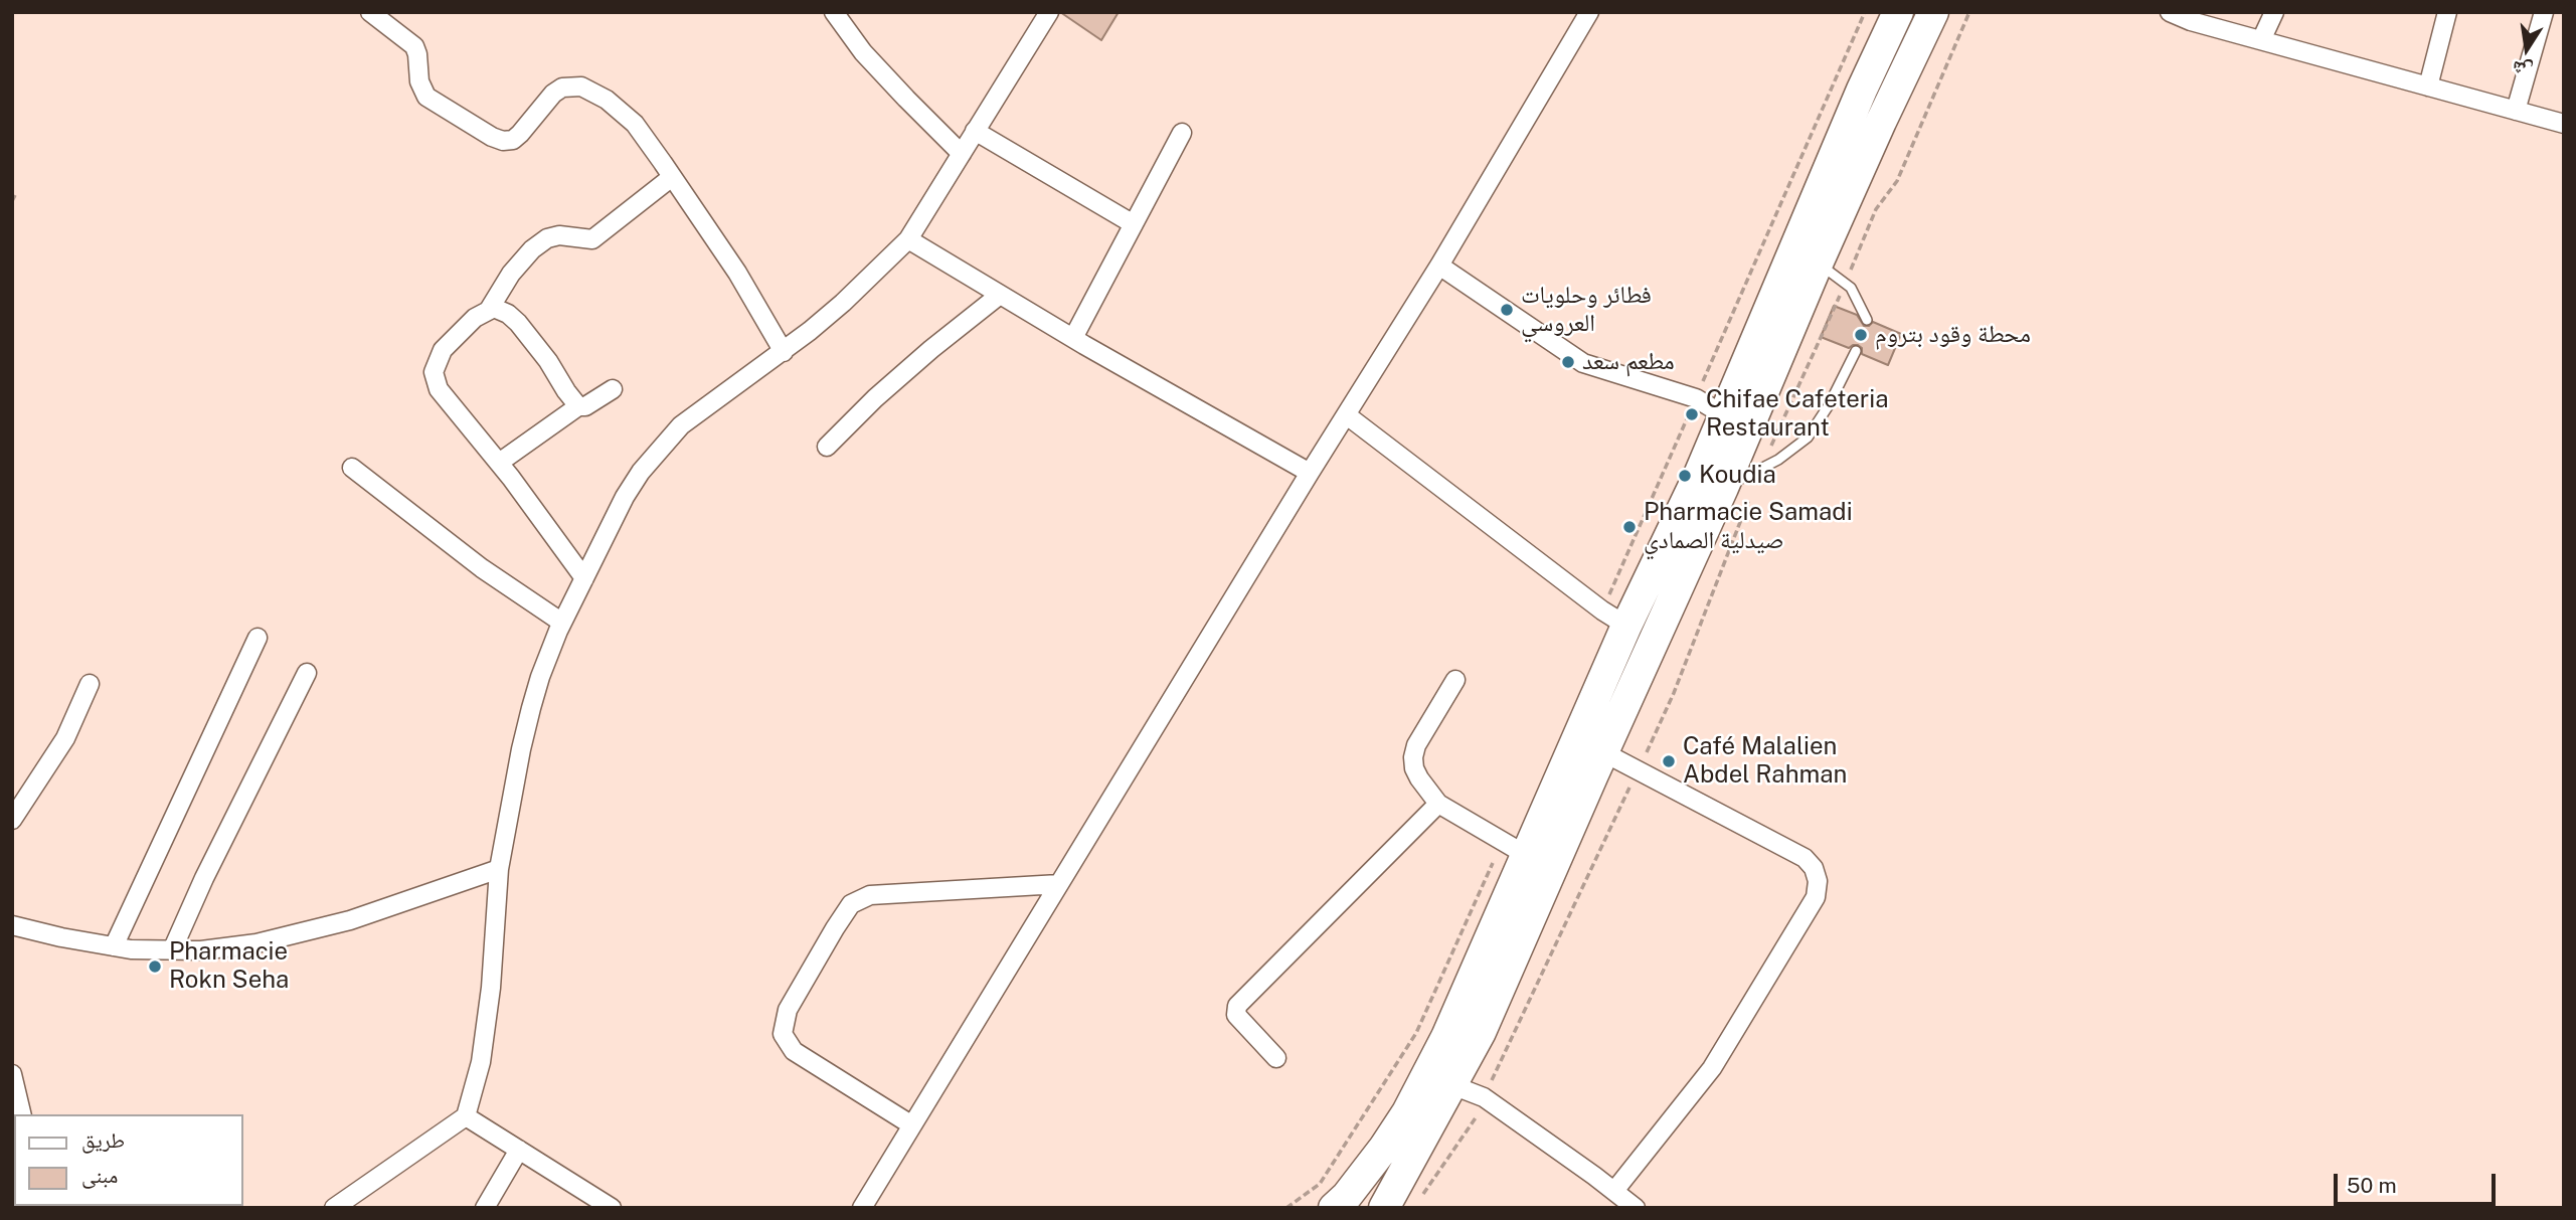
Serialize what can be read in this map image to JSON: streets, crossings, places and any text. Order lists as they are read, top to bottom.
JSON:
{
  "places": [
    "فطائر وحلويات العروسي",
    "محطة وقود بتروم",
    "مطعم سعد",
    "Chifae Cafeteria Restaurant",
    "Koudia",
    "Pharmacie Samadi صيدلية الصمادي",
    "Café Malalien Abdel Rahman",
    "Pharmacie Rokn Seha"
  ],
  "legend": ["طريق", "مبنى"],
  "scale_bar": "50 m",
  "north": "bottom"
}
